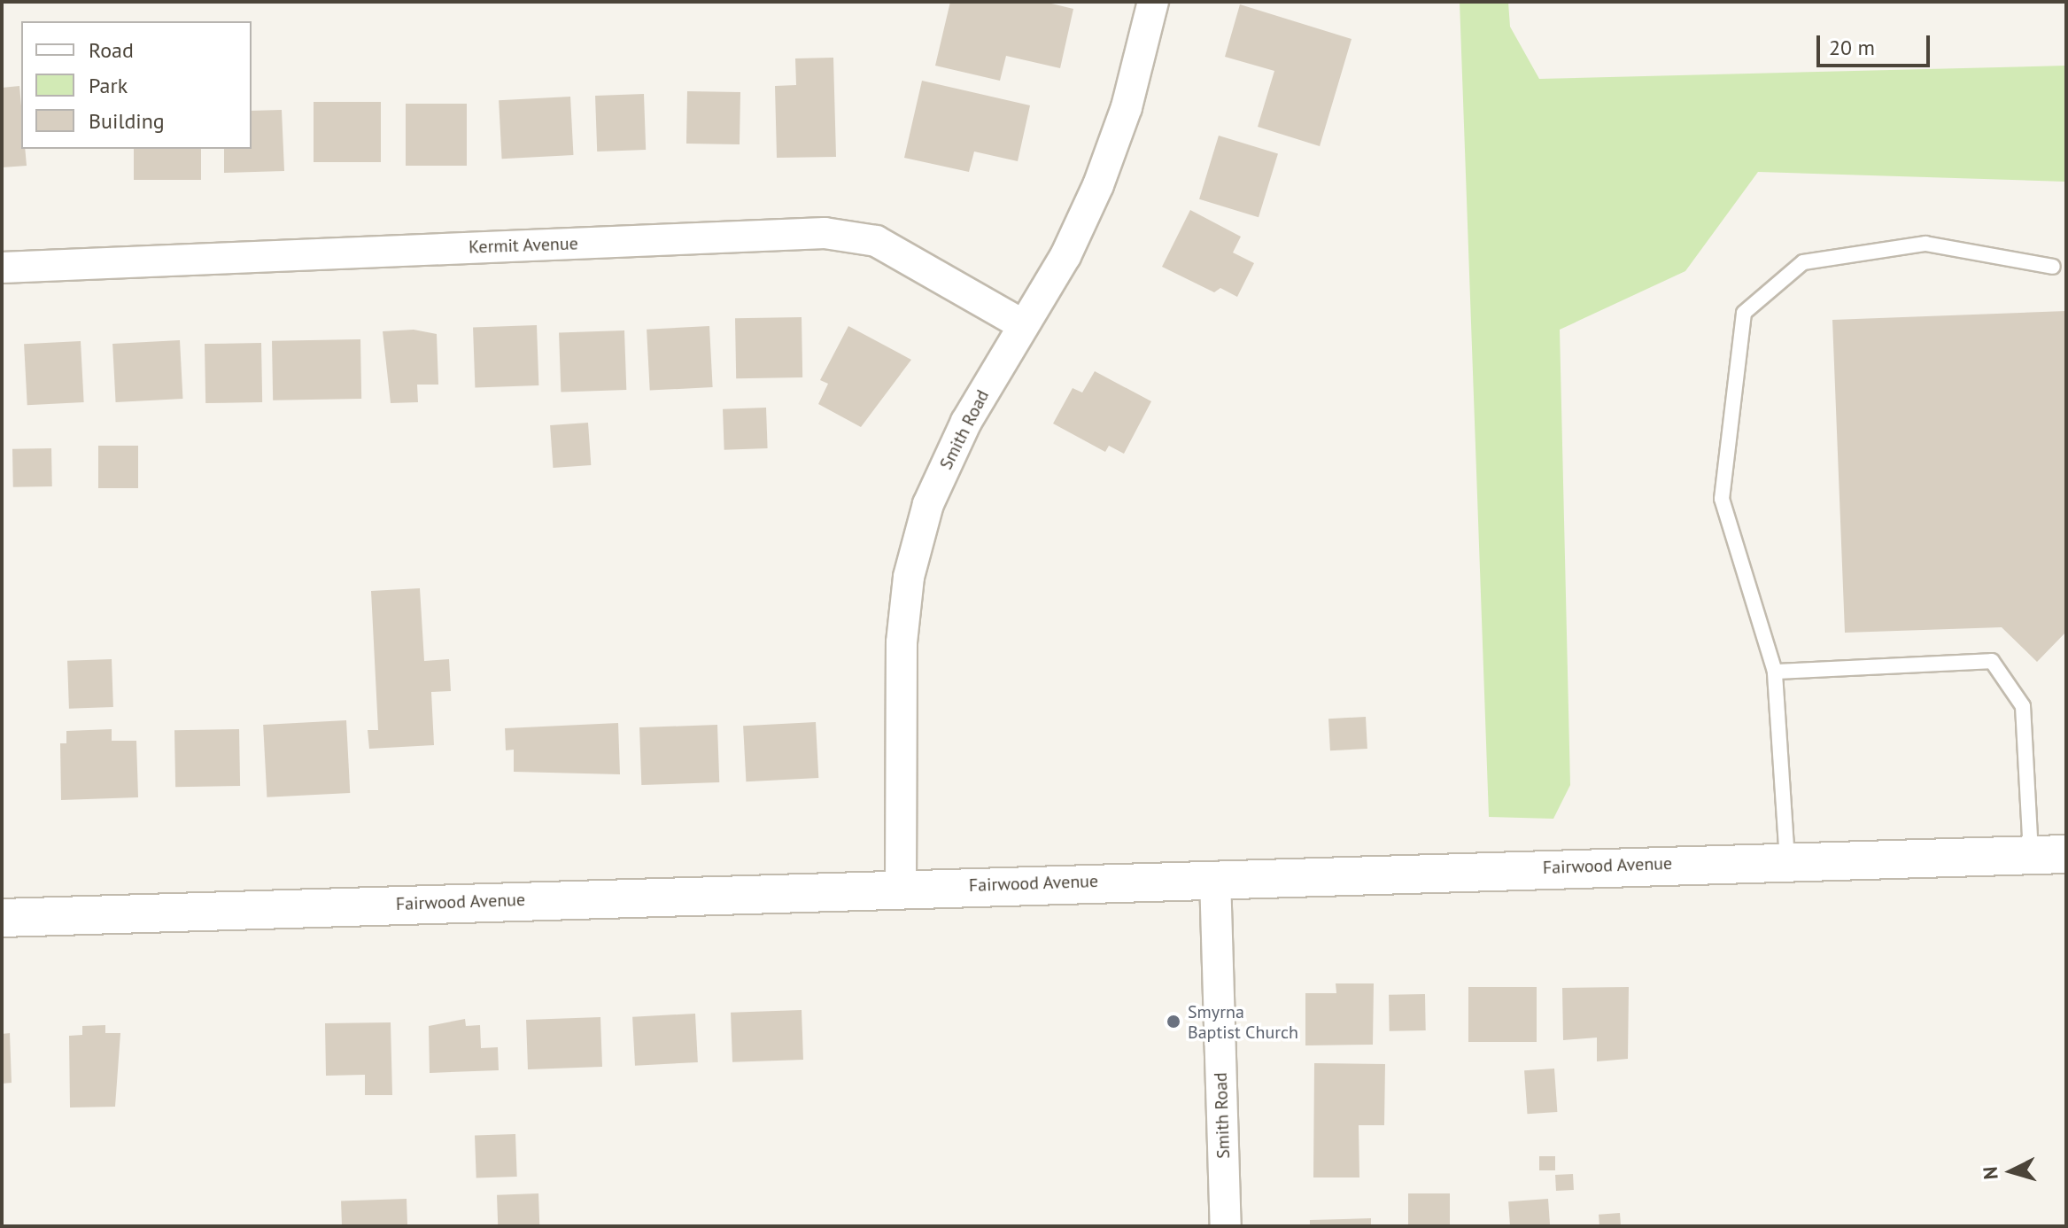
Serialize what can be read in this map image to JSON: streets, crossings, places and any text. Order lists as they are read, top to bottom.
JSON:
{
  "streets": {
    "street": ["Kermit Avenue", "Smith Road", "Fairwood Avenue"]
  },
  "crossings": [
    ["Kermit Avenue", "Smith Road"],
    ["Smith Road", "Fairwood Avenue"]
  ],
  "places": ["Smyrna Baptist Church"],
  "legend": ["Road", "Park", "Building"],
  "scale_bar": "20 m",
  "north": "left"
}
